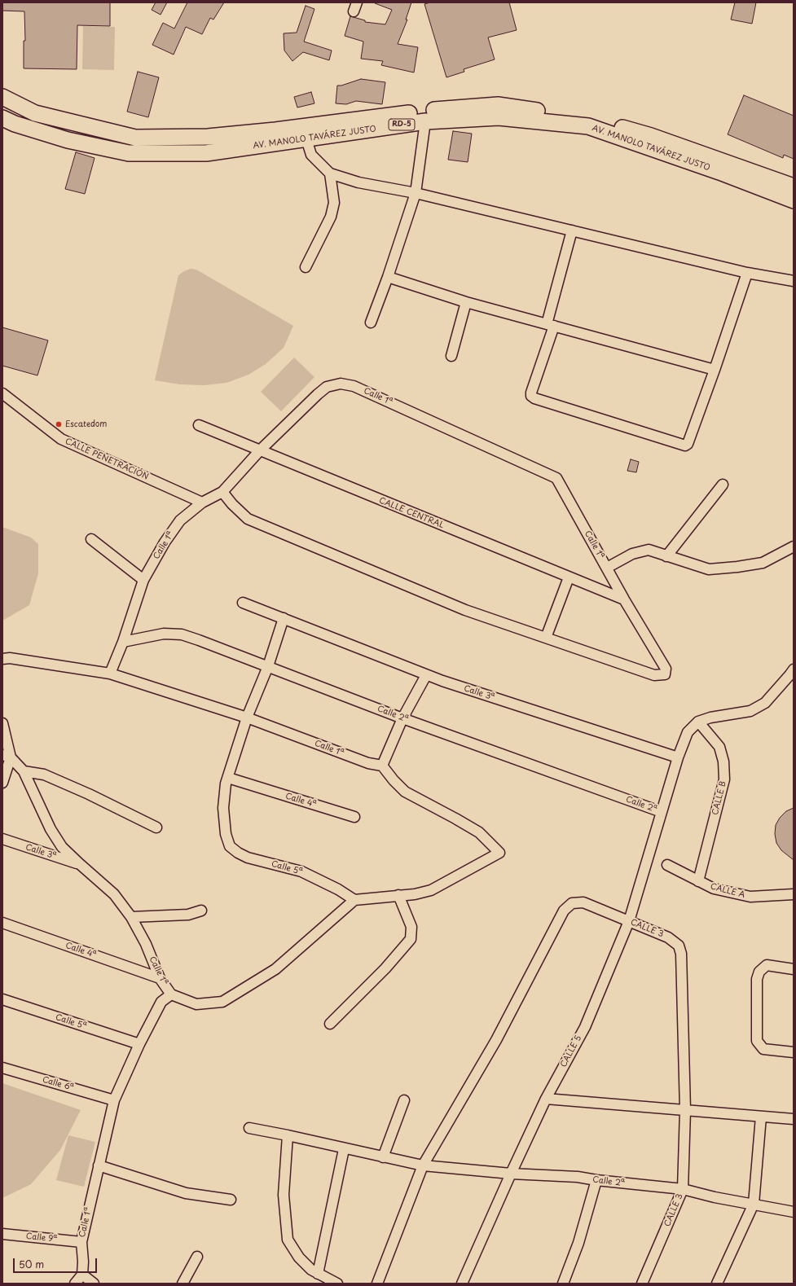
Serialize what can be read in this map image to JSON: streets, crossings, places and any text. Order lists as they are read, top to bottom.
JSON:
{
  "streets": {
    "main road": ["RD-5", "AV. MANOLO TAVÁREZ JUSTO"],
    "street": [
      "Calle 1ª",
      "CALLE PENETRACIÓN",
      "CALLE CENTRAL",
      "Calle 3ª",
      "Calle 2ª",
      "CALLE B",
      "Calle 4ª",
      "Calle 5ª",
      "CALLE A",
      "CALLE 3",
      "CALLE 5",
      "Calle 6ª",
      "Calle 9ª"
    ]
  },
  "crossings": [
    ["Calle 1ª", "CALLE PENETRACIÓN"],
    ["Calle 1ª", "CALLE CENTRAL"],
    ["Calle 1ª", "Calle 3ª"],
    ["Calle 1ª", "Calle 2ª"],
    ["Calle 1ª", "Calle 4ª"],
    ["Calle 1ª", "Calle 5ª"],
    ["Calle 1ª", "Calle 6ª"],
    ["Calle 1ª", "Calle 9ª"],
    ["Calle 3ª", "Calle 5ª"],
    ["Calle 3ª", "CALLE 5"],
    ["Calle 2ª", "Calle 5ª"],
    ["Calle 2ª", "CALLE 3"],
    ["Calle 2ª", "CALLE 5"],
    ["CALLE B", "CALLE A"],
    ["CALLE B", "CALLE 5"],
    ["Calle 4ª", "Calle 5ª"],
    ["CALLE 3", "CALLE 5"]
  ],
  "places": ["Escatedom"],
  "scale_bar": "50 m"
}
